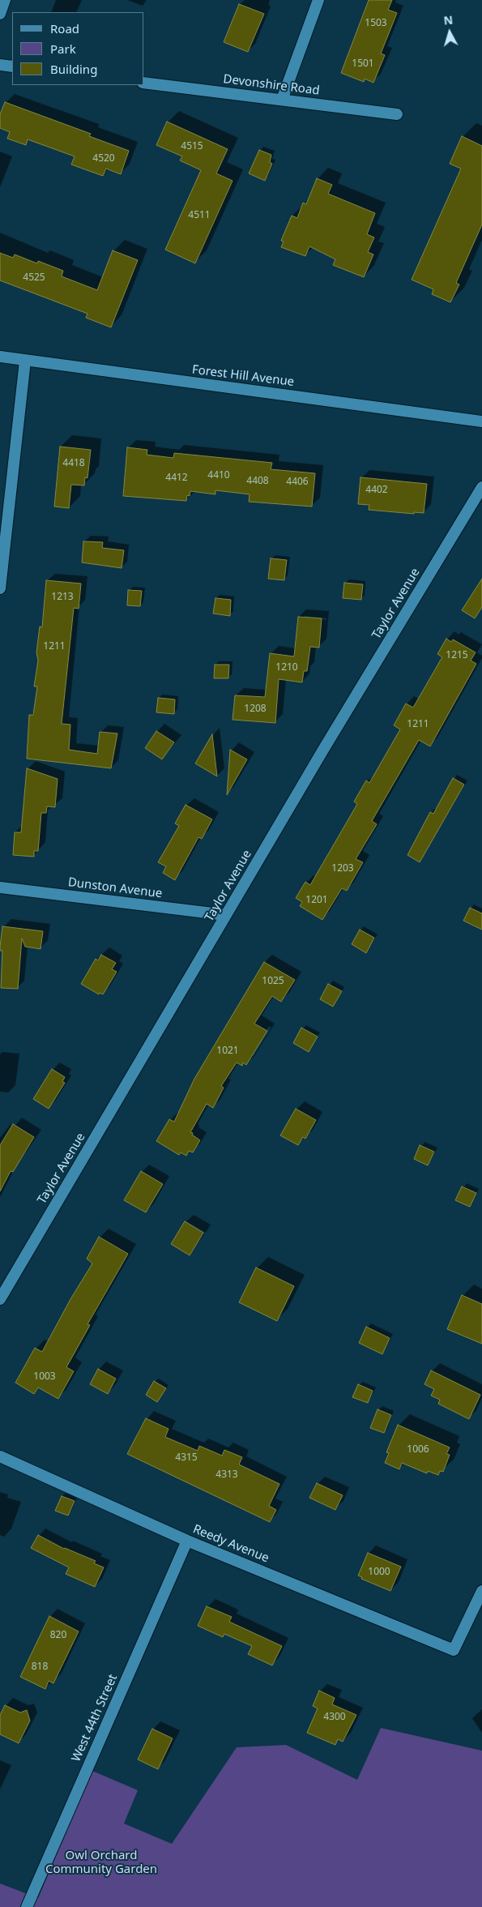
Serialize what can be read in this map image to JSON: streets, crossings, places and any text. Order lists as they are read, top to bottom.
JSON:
{
  "streets": {
    "street": [
      "Devonshire Road",
      "Forest Hill Avenue",
      "Taylor Avenue",
      "Dunston Avenue",
      "Reedy Avenue",
      "West 44th Street"
    ]
  },
  "crossings": [
    ["Taylor Avenue", "Dunston Avenue"],
    ["Reedy Avenue", "West 44th Street"]
  ],
  "parks": ["Owl Orchard Community Garden"],
  "house_numbers": [
    "1503",
    "1501",
    "4515",
    "4520",
    "4511",
    "4525",
    "4418",
    "4410",
    "4412",
    "4408",
    "4406",
    "4402",
    "1213",
    "1211",
    "1215",
    "1210",
    "1208",
    "1211",
    "1203",
    "1201",
    "1025",
    "1021",
    "1003",
    "1006",
    "4315",
    "4313",
    "1000",
    "820",
    "818",
    "4300"
  ],
  "legend": ["Road", "Park", "Building"],
  "north": "top"
}
